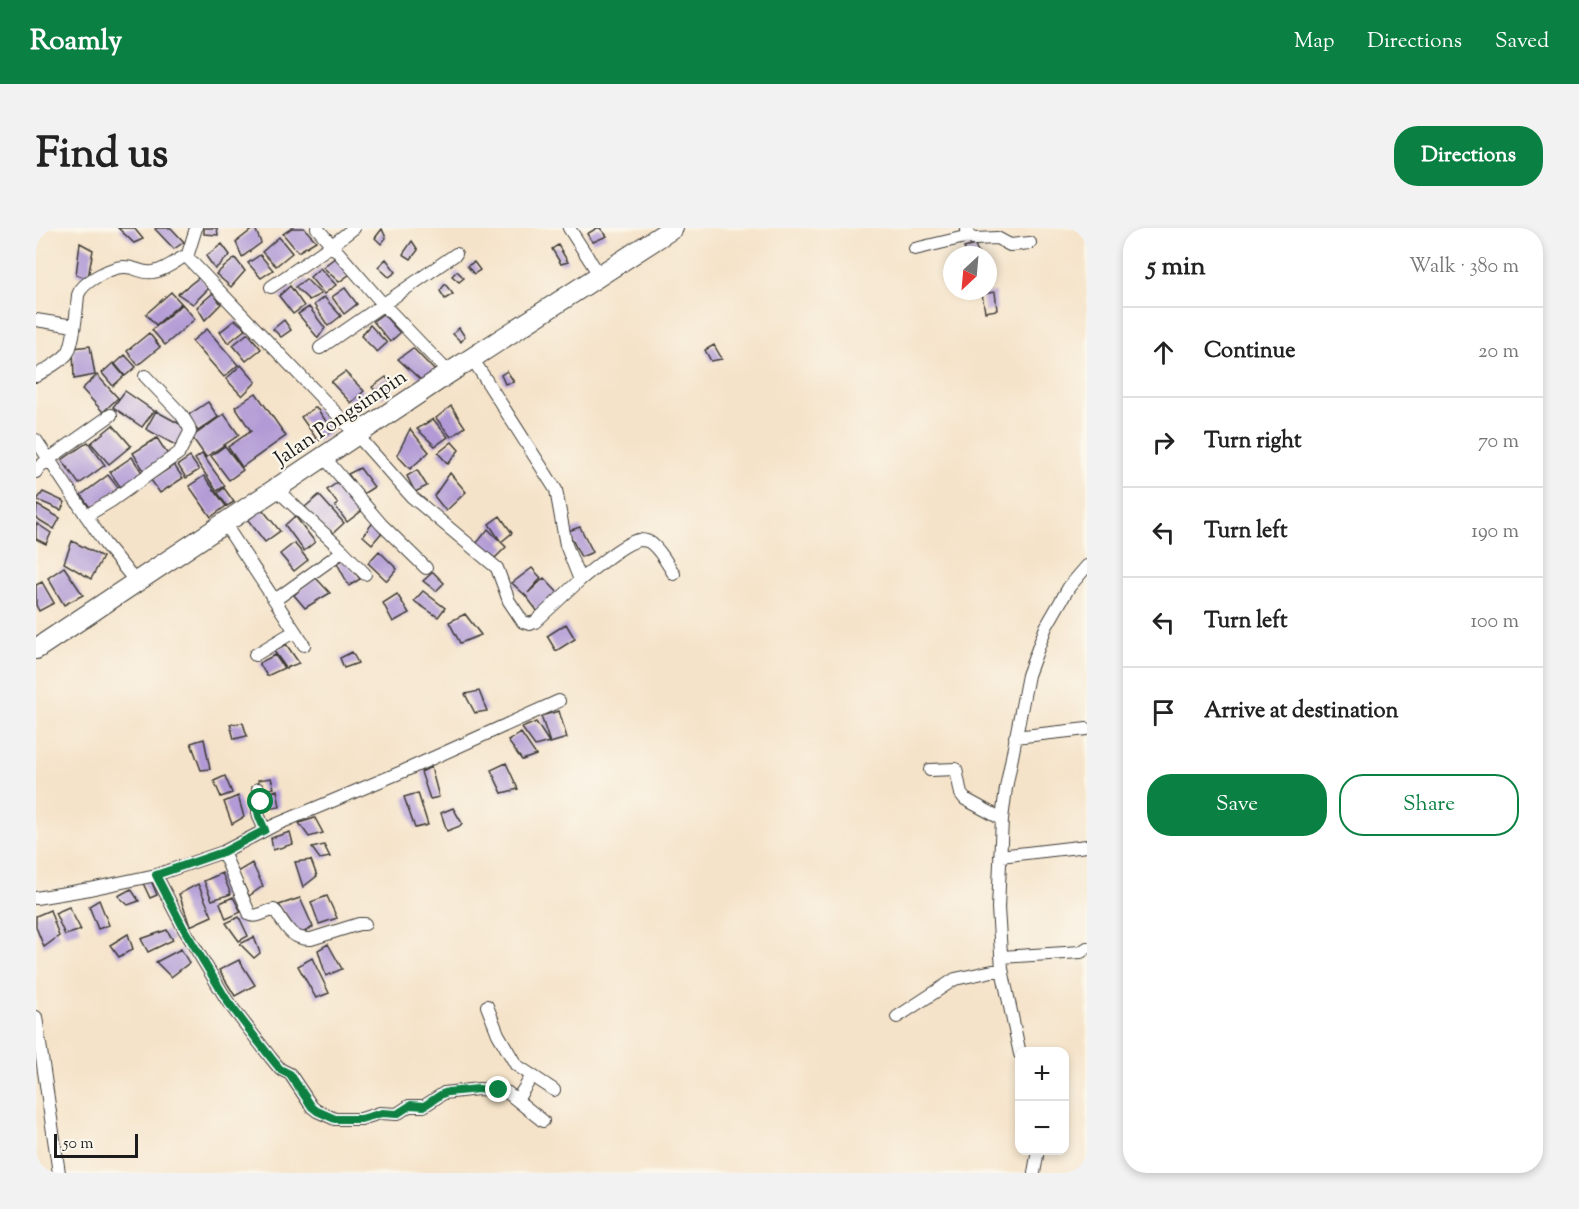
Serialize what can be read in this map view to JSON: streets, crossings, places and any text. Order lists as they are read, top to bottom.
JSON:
{
  "streets": {
    "main road": ["Jalan Pongsimpin"]
  },
  "scale_bar": "50 m",
  "north": "bottom left",
  "page": {
    "header": "Roamly",
    "nav": ["Map", "Directions", "Saved"],
    "title": "Find us",
    "buttons": [
      "Directions",
      ["Save", "Share"]
    ],
    "heading": ["5 min", "Walk · 380 m"],
    "list": [
      ["Continue", "20 m"],
      ["Turn right", "70 m"],
      ["Turn left", "190 m"],
      ["Turn left", "100 m"],
      "Arrive at destination"
    ],
    "map_buttons": ["+", "−"],
    "scale": "50 m"
  }
}
